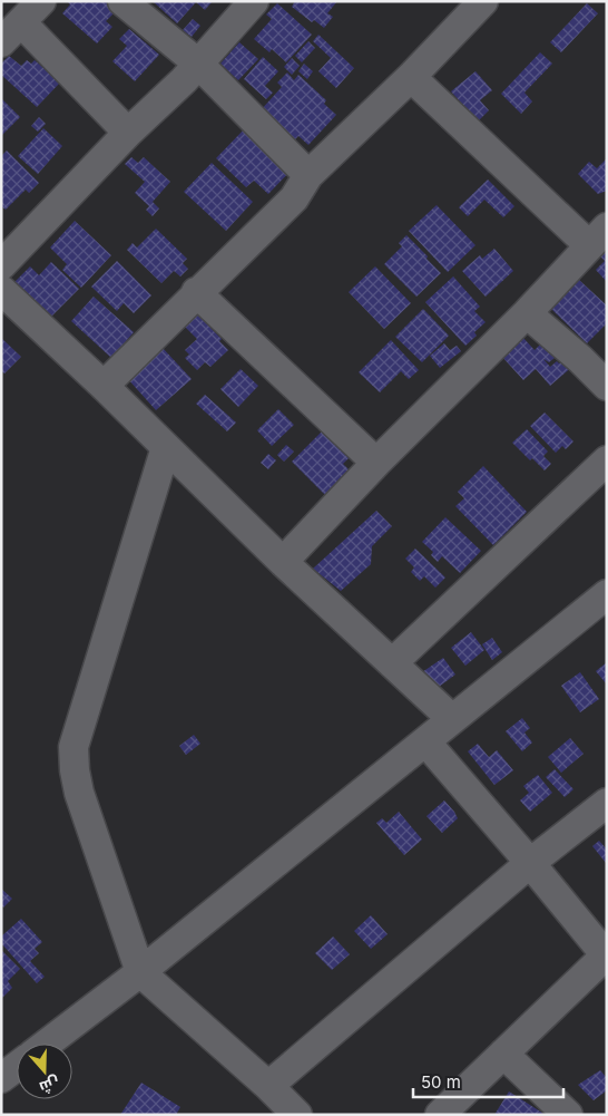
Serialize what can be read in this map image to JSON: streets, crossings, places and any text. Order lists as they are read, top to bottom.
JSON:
{
  "scale_bar": "50 m",
  "north": "bottom"
}
